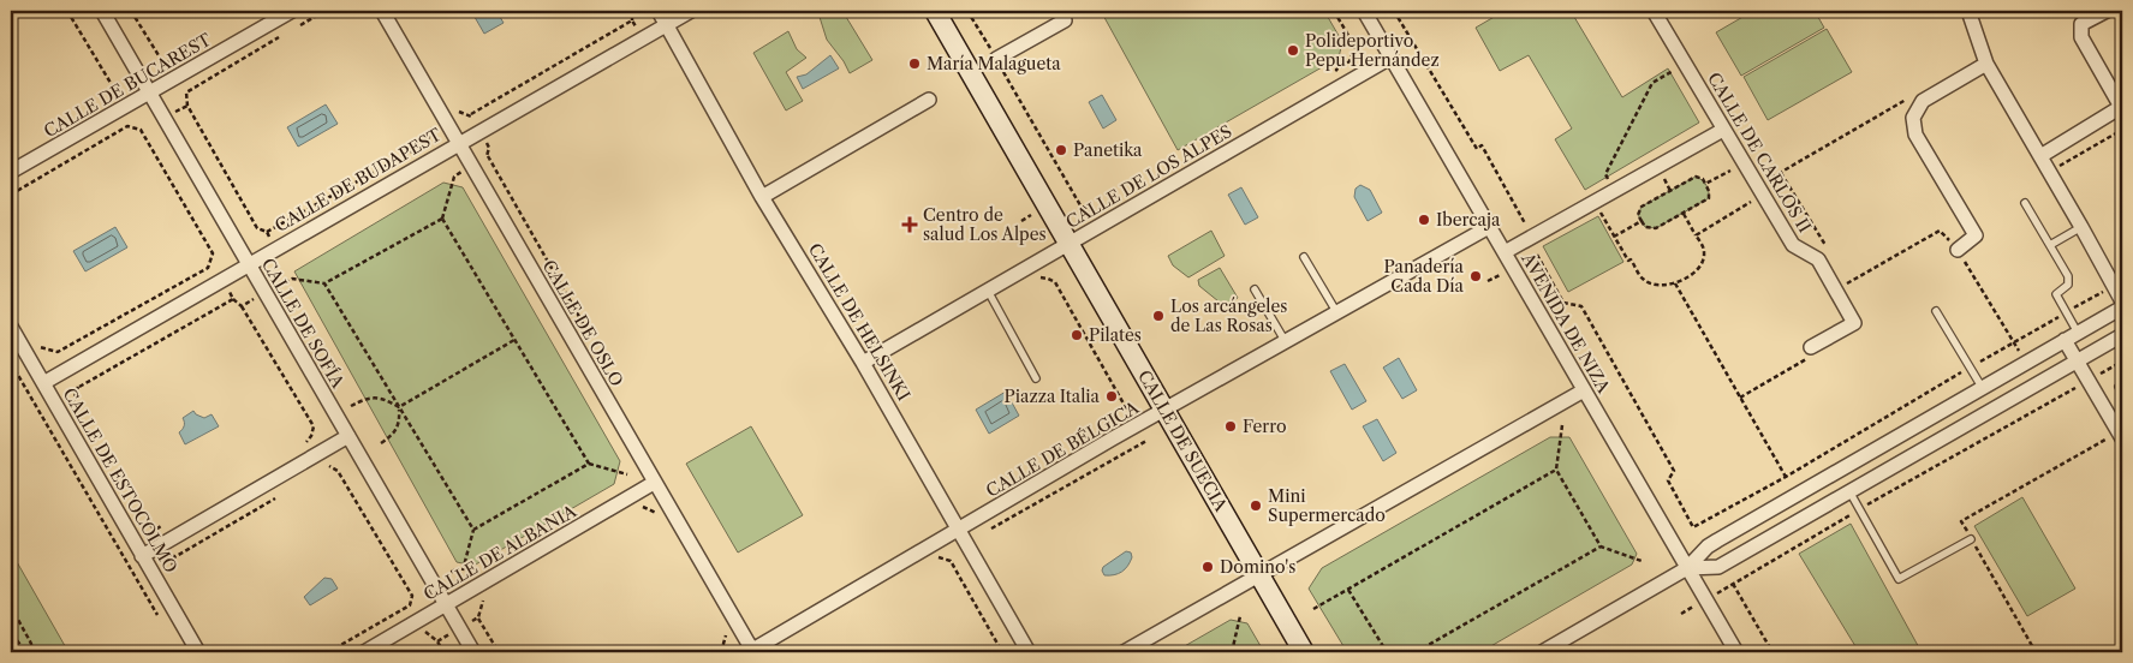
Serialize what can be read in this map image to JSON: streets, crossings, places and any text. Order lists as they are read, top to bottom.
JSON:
{
  "streets": {
    "street": [
      "CALLE DE BUCAREST",
      "CALLE DE CARLOS II",
      "CALLE DE LOS ALPES",
      "CALLE DE BUDAPEST",
      "CALLE DE HELSINKI",
      "CALLE DE SOFÍA",
      "CALLE DE OSLO",
      "AVENIDA DE NIZA",
      "CALLE DE SUECIA",
      "CALLE DE BÉLGICA",
      "CALLE DE ESTOCOLMO",
      "CALLE DE ALBANIA"
    ]
  },
  "crossings": [
    ["CALLE DE BUCAREST", "CALLE DE SOFÍA"],
    ["CALLE DE LOS ALPES", "CALLE DE HELSINKI"],
    ["CALLE DE LOS ALPES", "AVENIDA DE NIZA"],
    ["CALLE DE LOS ALPES", "CALLE DE SUECIA"],
    ["CALLE DE BUDAPEST", "CALLE DE HELSINKI"],
    ["CALLE DE BUDAPEST", "CALLE DE SOFÍA"],
    ["CALLE DE BUDAPEST", "CALLE DE OSLO"],
    ["CALLE DE BUDAPEST", "CALLE DE ESTOCOLMO"],
    ["CALLE DE HELSINKI", "CALLE DE BÉLGICA"],
    ["CALLE DE SOFÍA", "CALLE DE ALBANIA"],
    ["CALLE DE OSLO", "CALLE DE BÉLGICA"],
    ["CALLE DE OSLO", "CALLE DE ALBANIA"],
    ["AVENIDA DE NIZA", "CALLE DE BÉLGICA"],
    ["CALLE DE SUECIA", "CALLE DE BÉLGICA"]
  ],
  "places": {
    "other": [
      "Polideportivo Pepu Hernández",
      "María Malagueta",
      "Panetika",
      "Ibercaja",
      "Panadería Cada Día",
      "Los arcángeles de Las Rosas",
      "Pilates",
      "Piazza Italia",
      "Ferro",
      "Mini Supermercado",
      "Domino's"
    ],
    "health": ["Centro de salud Los Alpes"]
  }
}
